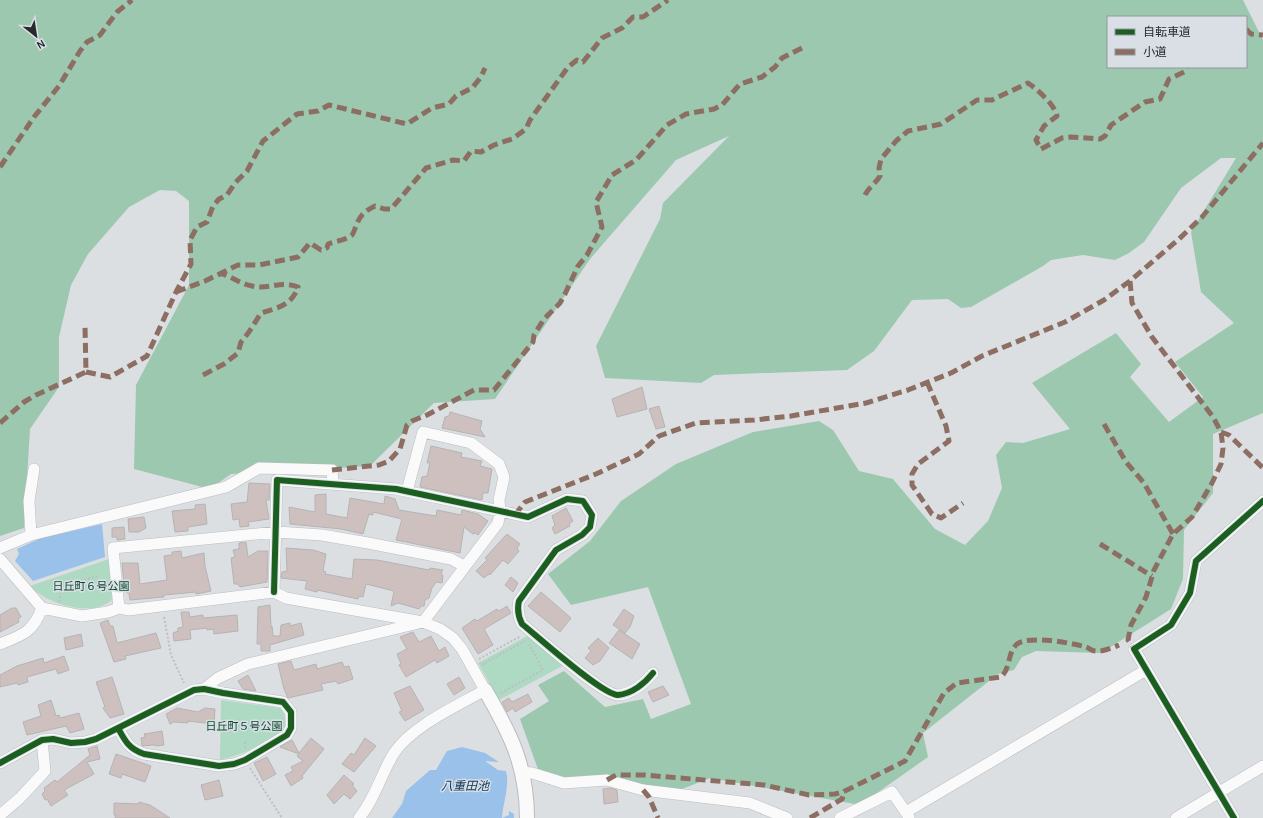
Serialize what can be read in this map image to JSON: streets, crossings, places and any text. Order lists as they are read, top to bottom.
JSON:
{
  "water": ["八重田池"],
  "parks": ["日丘町６号公園", "日丘町５号公園"],
  "legend": ["自転車道", "小道"],
  "north": "bottom right"
}
